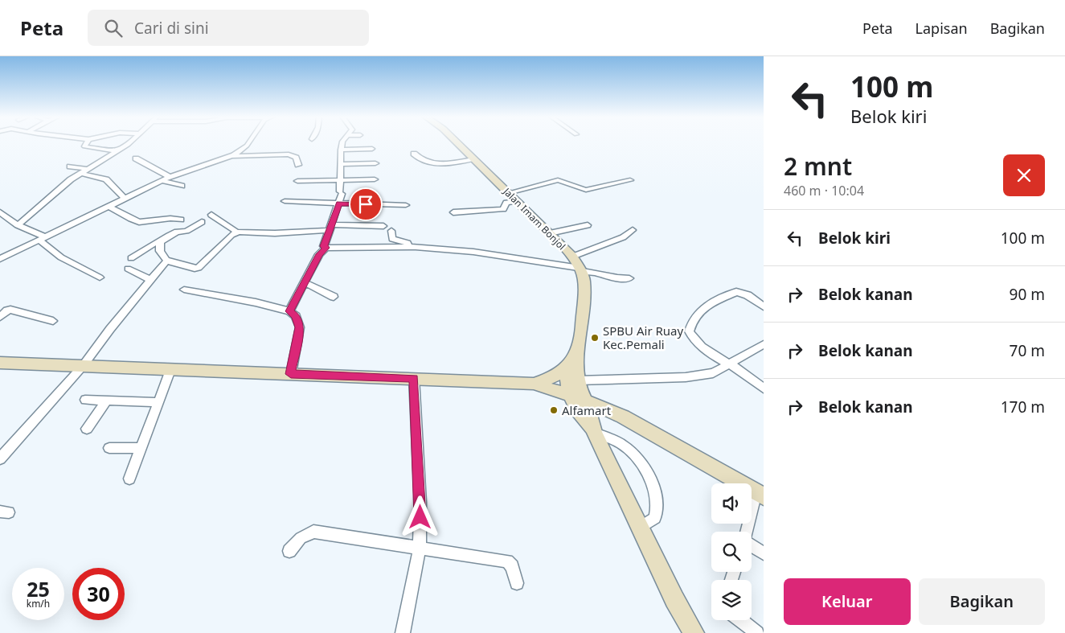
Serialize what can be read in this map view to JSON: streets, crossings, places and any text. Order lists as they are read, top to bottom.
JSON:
{
  "streets": {
    "main road": ["Jalan Imam Bonjol"]
  },
  "places": ["SPBU Air Ruay Kec.Pemali", "Alfamart"],
  "page": {
    "header": "Peta",
    "search": "Cari di sini",
    "nav": ["Peta", "Lapisan", "Bagikan"],
    "turn": ["100 m", "Belok kiri"],
    "heading": ["2 mnt", "460 m · 10:04"],
    "list": [
      {
        "name": "Belok kiri",
        "value": "100 m"
      },
      {
        "name": "Belok kanan",
        "value": "90 m"
      },
      {
        "name": "Belok kanan",
        "value": "70 m"
      },
      {
        "name": "Belok kanan",
        "value": "170 m"
      }
    ],
    "speed": "25 km/h",
    "limit": "30",
    "buttons": ["Keluar", "Bagikan"]
  }
}
